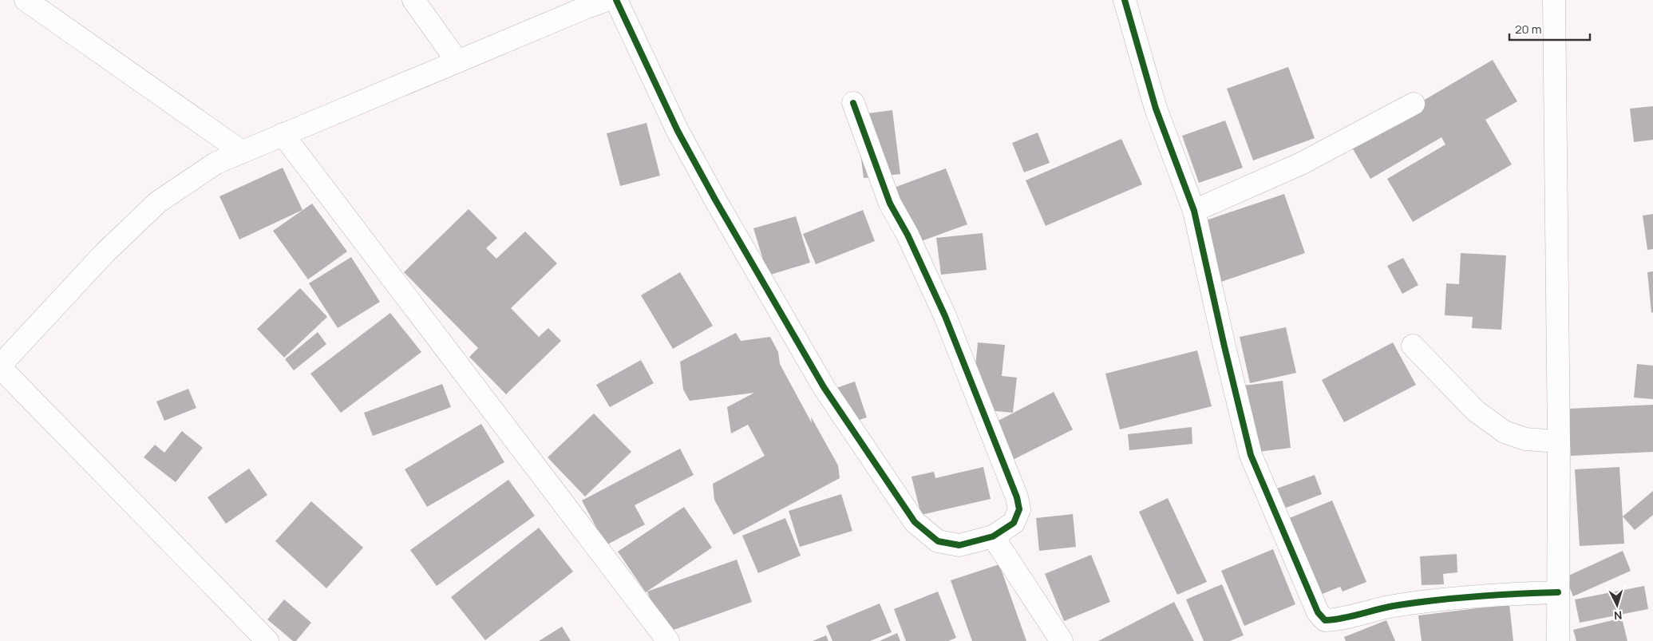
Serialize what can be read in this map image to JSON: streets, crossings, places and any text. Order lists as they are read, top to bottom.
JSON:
{
  "scale_bar": "20 m",
  "north": "bottom"
}
